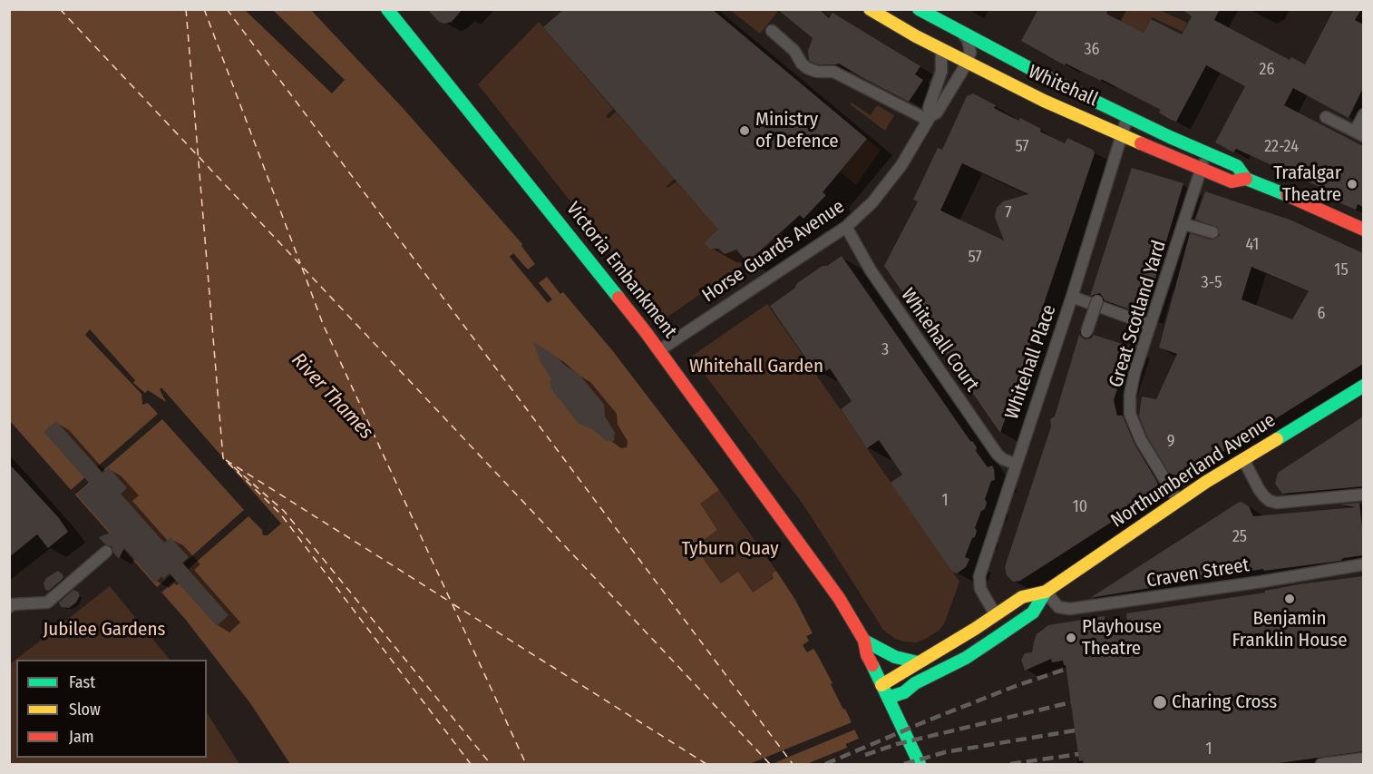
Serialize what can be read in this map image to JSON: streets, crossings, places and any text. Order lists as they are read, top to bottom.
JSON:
{
  "streets": {
    "main road": ["Whitehall", "Victoria Embankment", "Northumberland Avenue"],
    "street": [
      "Horse Guards Avenue",
      "Great Scotland Yard",
      "Whitehall Court",
      "Whitehall Place",
      "Craven Street"
    ]
  },
  "crossings": [
    ["Whitehall", "Horse Guards Avenue"],
    ["Whitehall", "Great Scotland Yard"],
    ["Whitehall", "Whitehall Place"],
    ["Horse Guards Avenue", "Victoria Embankment"],
    ["Horse Guards Avenue", "Whitehall Court"],
    ["Victoria Embankment", "Northumberland Avenue"],
    ["Great Scotland Yard", "Northumberland Avenue"],
    ["Whitehall Court", "Whitehall Place"],
    ["Whitehall Place", "Northumberland Avenue"],
    ["Northumberland Avenue", "Craven Street"]
  ],
  "water": ["River Thames"],
  "parks": ["Whitehall Garden", "Tyburn Quay", "Jubilee Gardens"],
  "places": [
    "Ministry of Defence",
    "Trafalgar Theatre",
    "Benjamin Franklin House",
    "Playhouse Theatre",
    "Charing Cross"
  ],
  "house_numbers": [
    "36",
    "26",
    "57",
    "22-24",
    "7",
    "41",
    "57",
    "15",
    "3-5",
    "6",
    "3",
    "9",
    "1",
    "10",
    "25",
    "1"
  ],
  "legend": ["Fast", "Slow", "Jam"]
}
